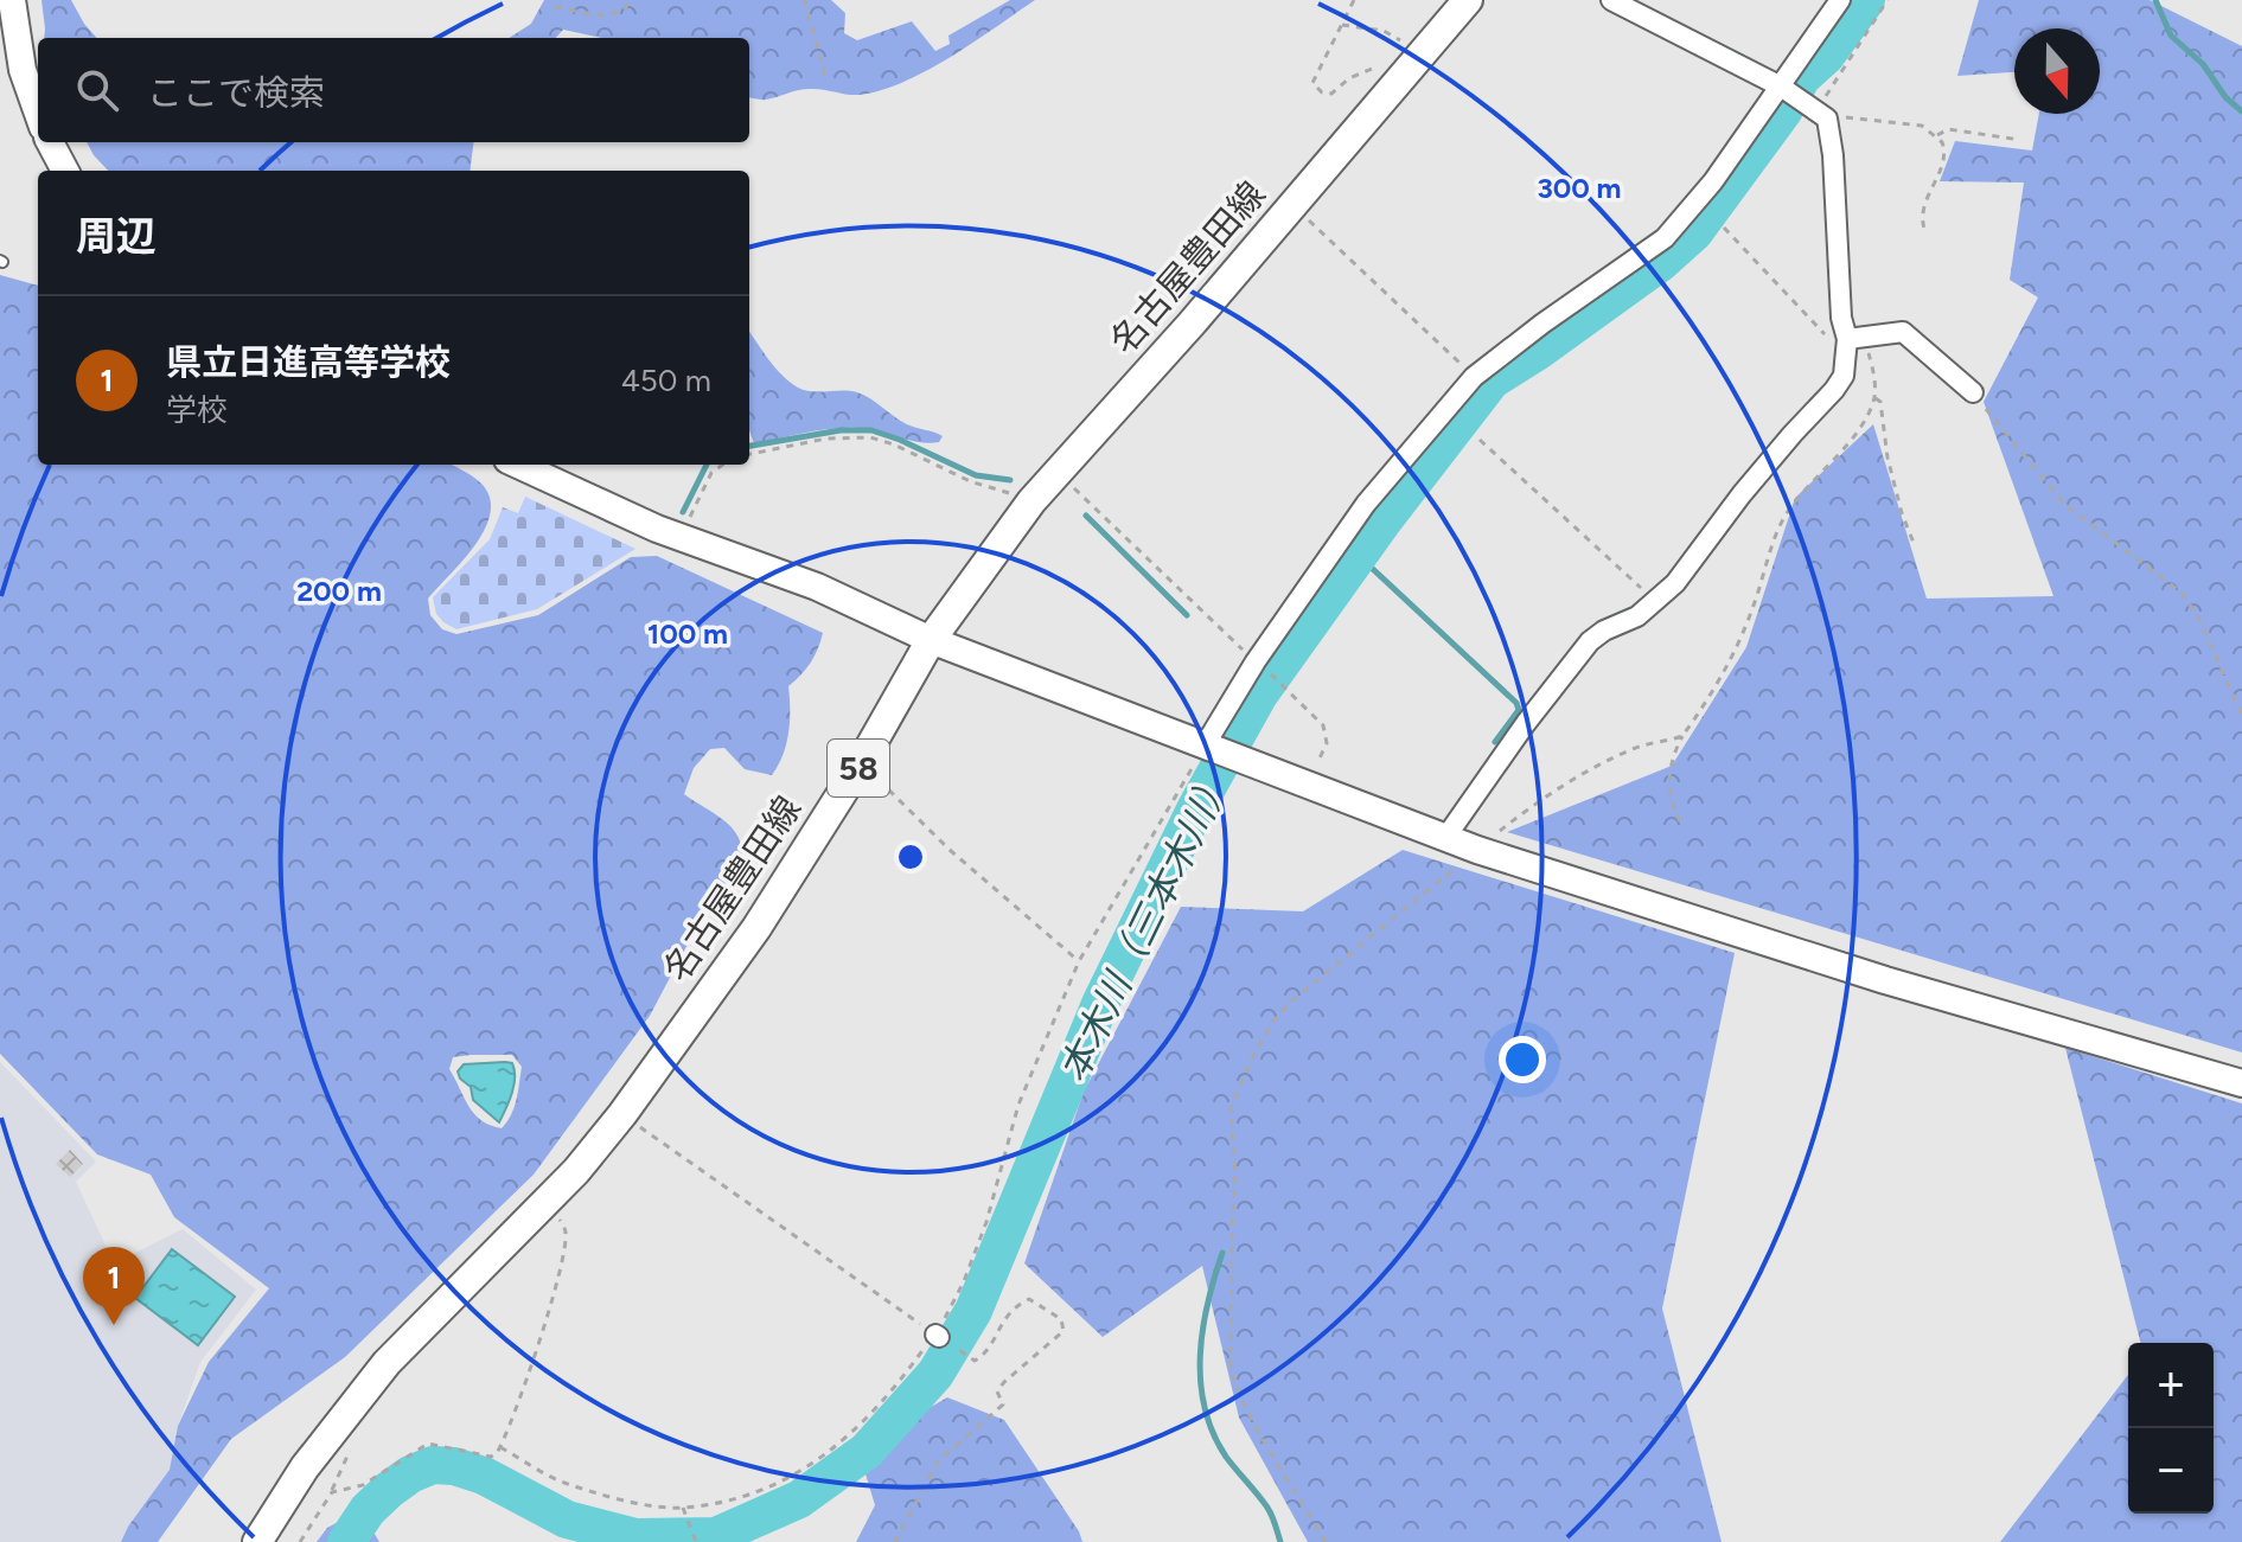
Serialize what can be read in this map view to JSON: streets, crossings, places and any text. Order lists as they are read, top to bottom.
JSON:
{
  "streets": {
    "main road": ["名古屋豊田線", "58"]
  },
  "water": ["本木川（三本木川）"],
  "north": "bottom",
  "page": {
    "search": "ここで検索",
    "heading": "周辺",
    "list": [
      {
        "mark": "1",
        "name": "県立日進高等学校",
        "note": "学校",
        "value": "450 m"
      }
    ],
    "pins": "1",
    "map_buttons": ["+", "−"]
  },
  "rings": ["300 m", "200 m", "100 m"]
}
